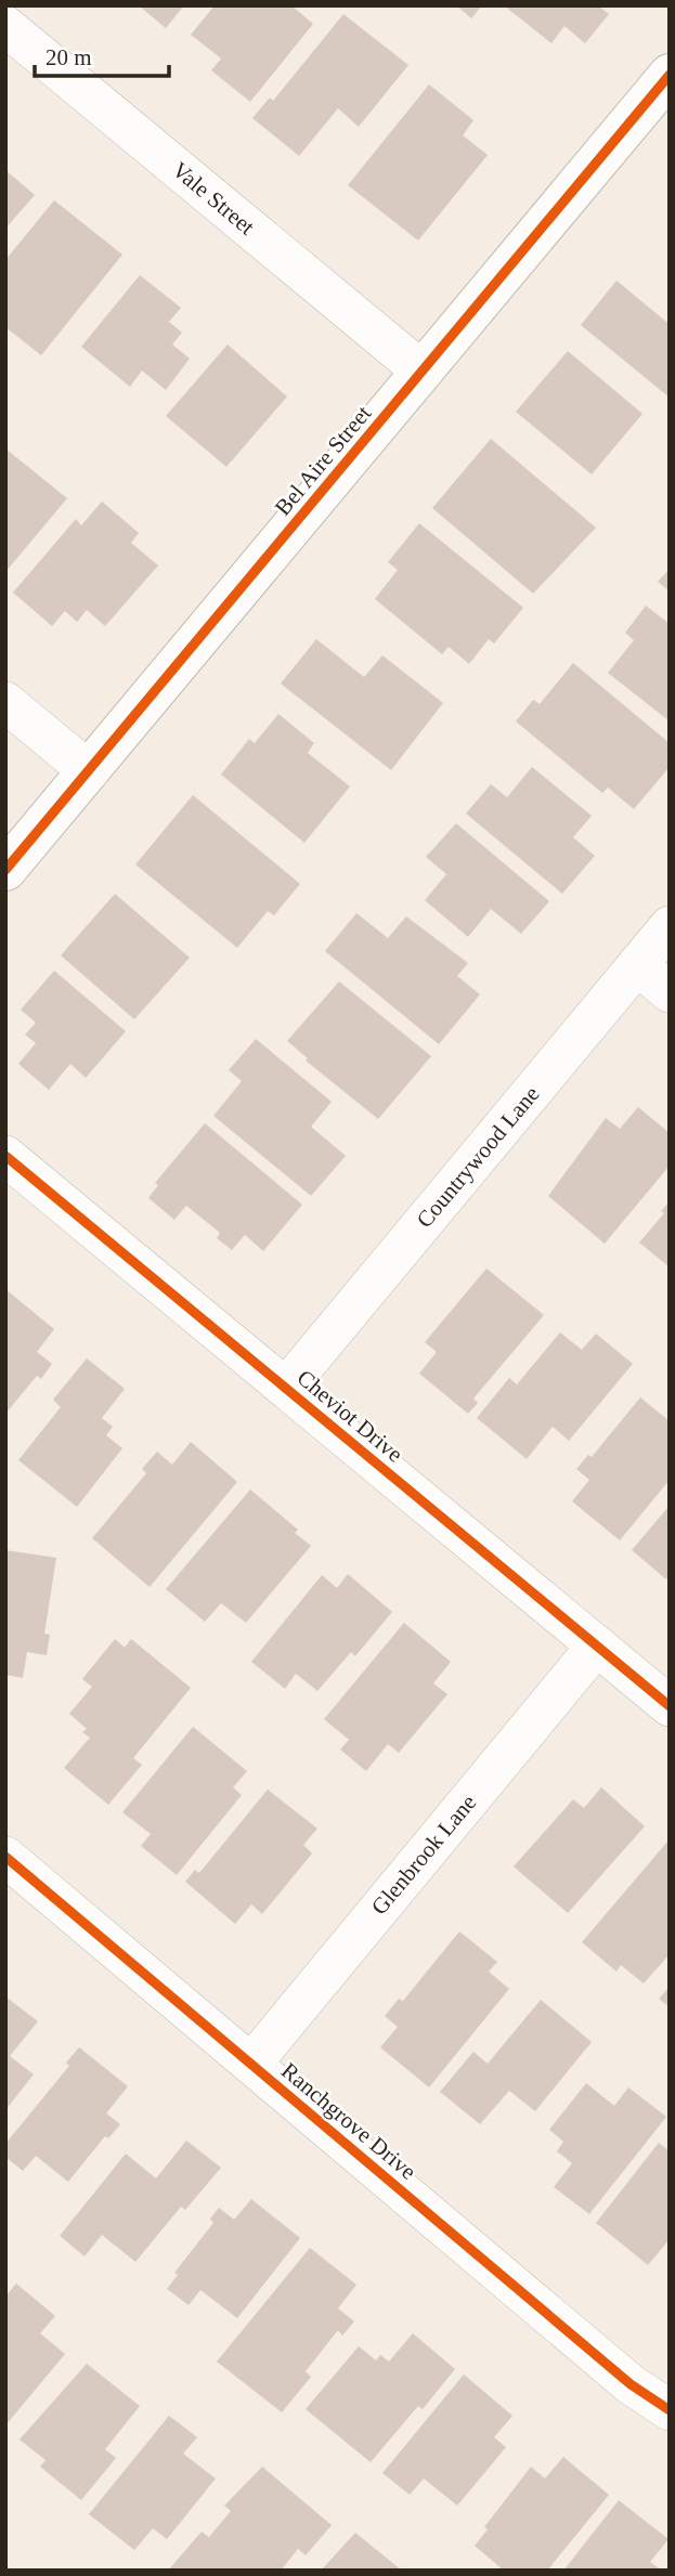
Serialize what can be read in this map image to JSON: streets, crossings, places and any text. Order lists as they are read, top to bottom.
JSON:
{
  "streets": {
    "street": [
      "Vale Street",
      "Bel Aire Street",
      "Countrywood Lane",
      "Cheviot Drive",
      "Glenbrook Lane",
      "Ranchgrove Drive"
    ]
  },
  "crossings": [
    ["Vale Street", "Bel Aire Street"],
    ["Countrywood Lane", "Cheviot Drive"],
    ["Cheviot Drive", "Glenbrook Lane"],
    ["Glenbrook Lane", "Ranchgrove Drive"]
  ],
  "scale_bar": "20 m"
}
